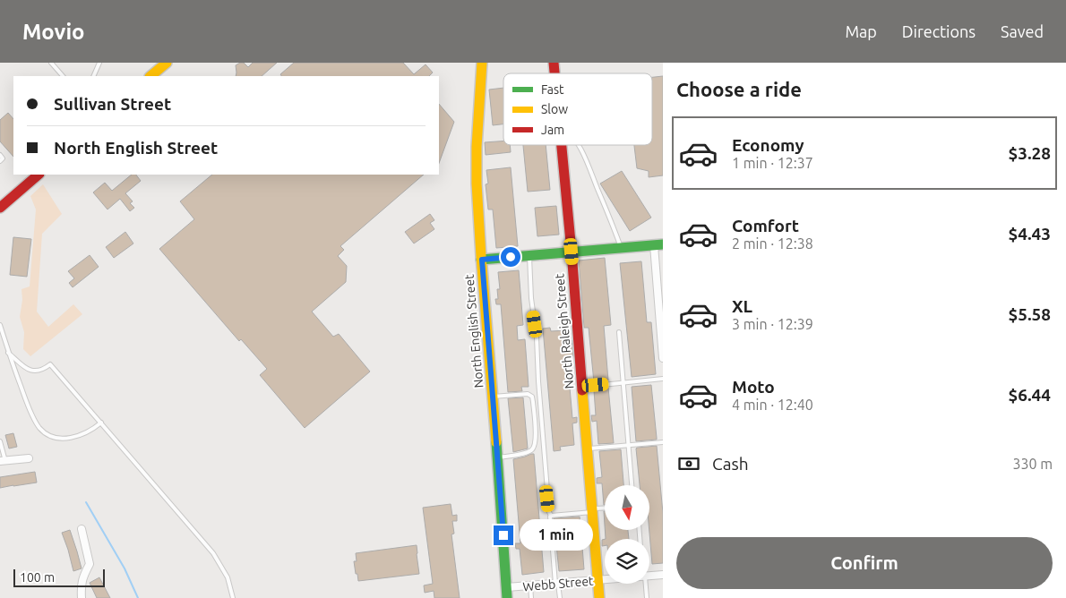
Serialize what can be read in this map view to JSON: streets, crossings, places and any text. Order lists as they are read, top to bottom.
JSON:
{
  "streets": {
    "street": ["North English Street", "North Raleigh Street", "Webb Street"]
  },
  "crossings": [
    ["North English Street", "Webb Street"],
    ["North Raleigh Street", "Webb Street"]
  ],
  "legend": ["Fast", "Slow", "Jam"],
  "scale_bar": "100 m",
  "north": "bottom",
  "page": {
    "header": "Movio",
    "nav": ["Map", "Directions", "Saved"],
    "heading": "Choose a ride",
    "banner": ["Sullivan Street", "North English Street"],
    "list": [
      {
        "name": "Economy",
        "note": "1 min · 12:37",
        "value": "$3.28"
      },
      {
        "name": "Comfort",
        "note": "2 min · 12:38",
        "value": "$4.43"
      },
      {
        "name": "XL",
        "note": "3 min · 12:39",
        "value": "$5.58"
      },
      {
        "name": "Moto",
        "note": "4 min · 12:40",
        "value": "$6.44"
      }
    ],
    "pay": ["Cash", "330 m"],
    "bubble": "1 min",
    "buttons": "Confirm",
    "scale": "100 m"
  }
}
